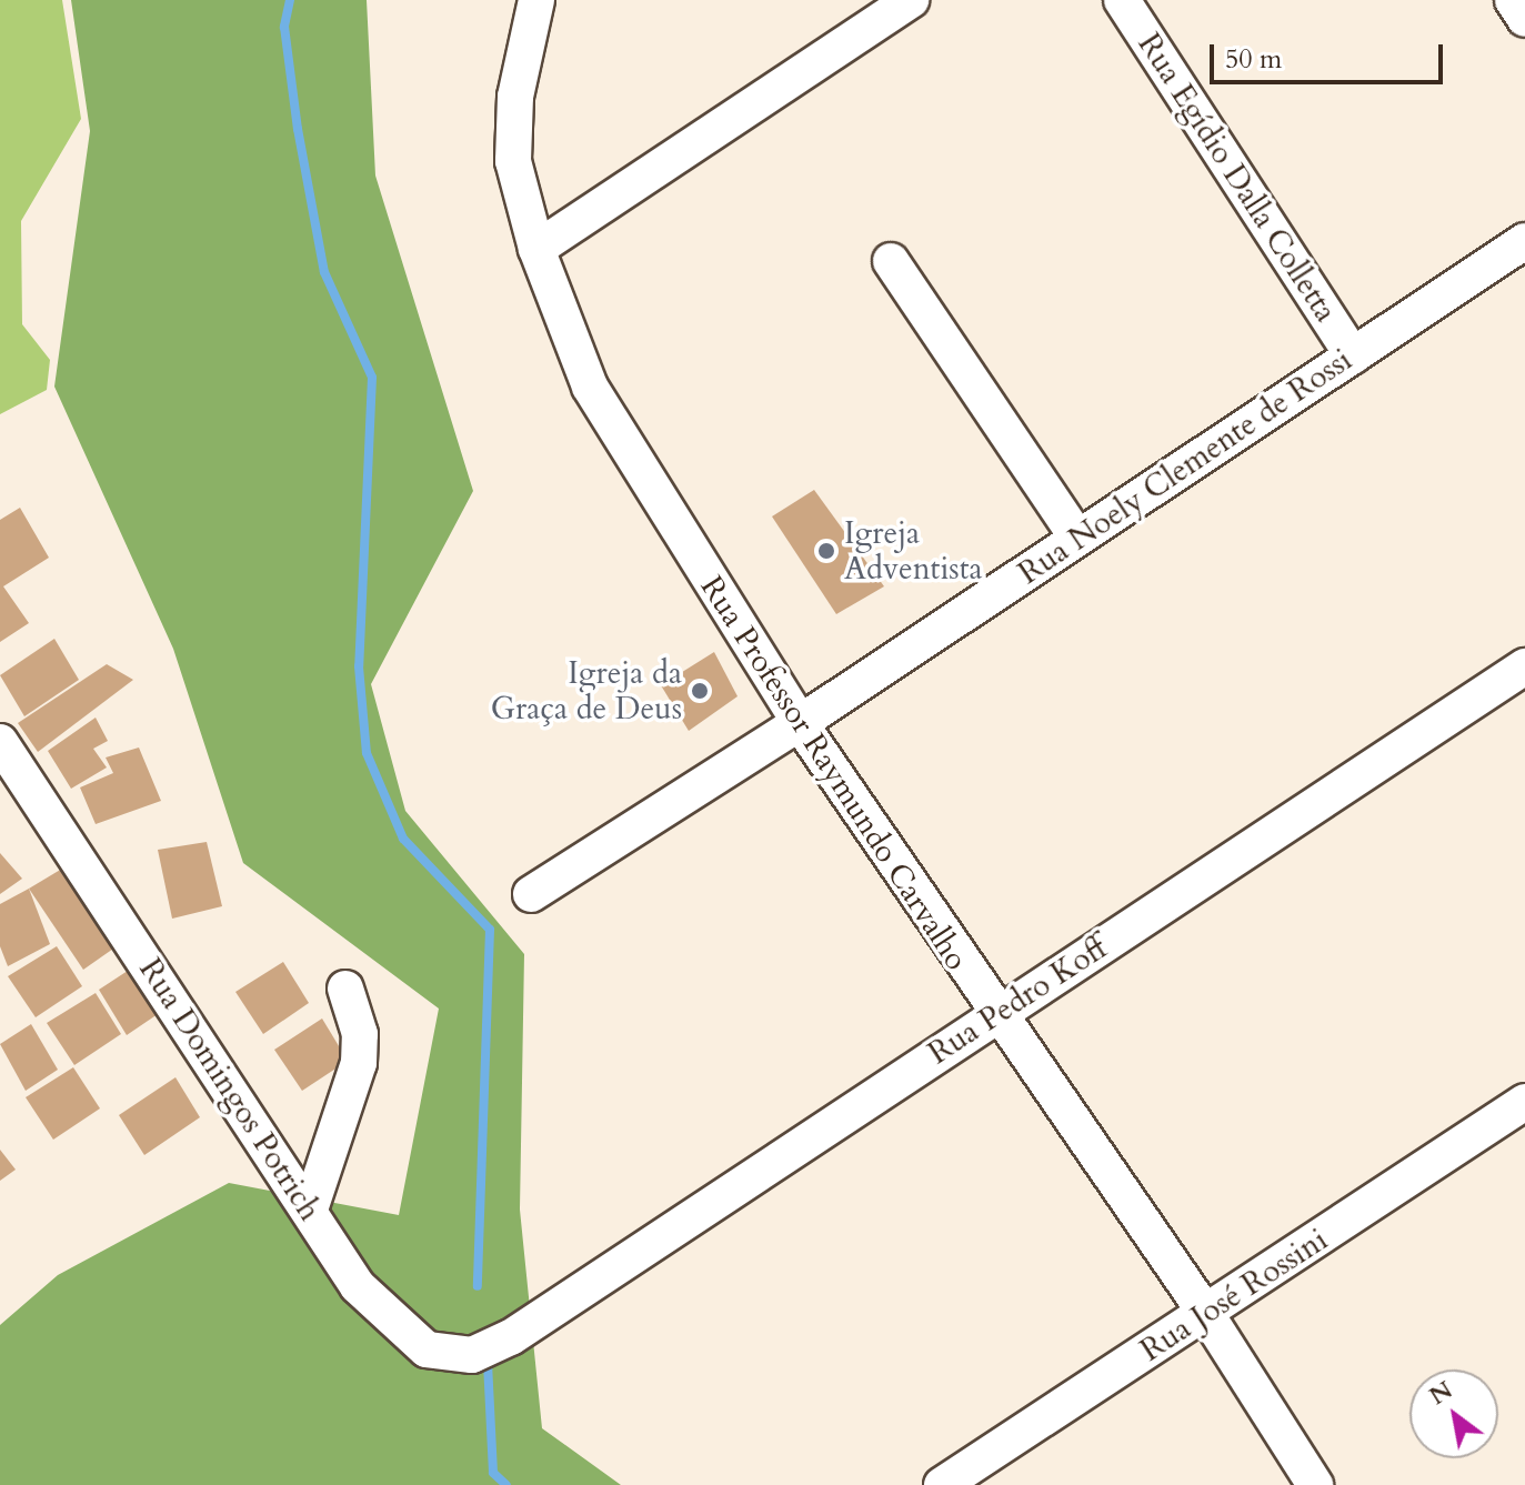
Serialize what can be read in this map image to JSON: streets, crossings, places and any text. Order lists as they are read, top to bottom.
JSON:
{
  "streets": {
    "street": [
      "Rua Egídio Dalla Colletta",
      "Rua Noely Clemente de Rossi",
      "Rua Professor Raymundo Carvalho",
      "Rua Pedro Koff",
      "Rua Domingos Potrich",
      "Rua José Rossini"
    ]
  },
  "crossings": [
    ["Rua Egídio Dalla Colletta", "Rua Noely Clemente de Rossi"],
    ["Rua Noely Clemente de Rossi", "Rua Professor Raymundo Carvalho"],
    ["Rua Professor Raymundo Carvalho", "Rua Pedro Koff"],
    ["Rua Professor Raymundo Carvalho", "Rua José Rossini"],
    ["Rua Pedro Koff", "Rua Domingos Potrich"]
  ],
  "places": ["Igreja Adventista", "Igreja da Graça de Deus"],
  "scale_bar": "50 m",
  "north": "top left"
}
